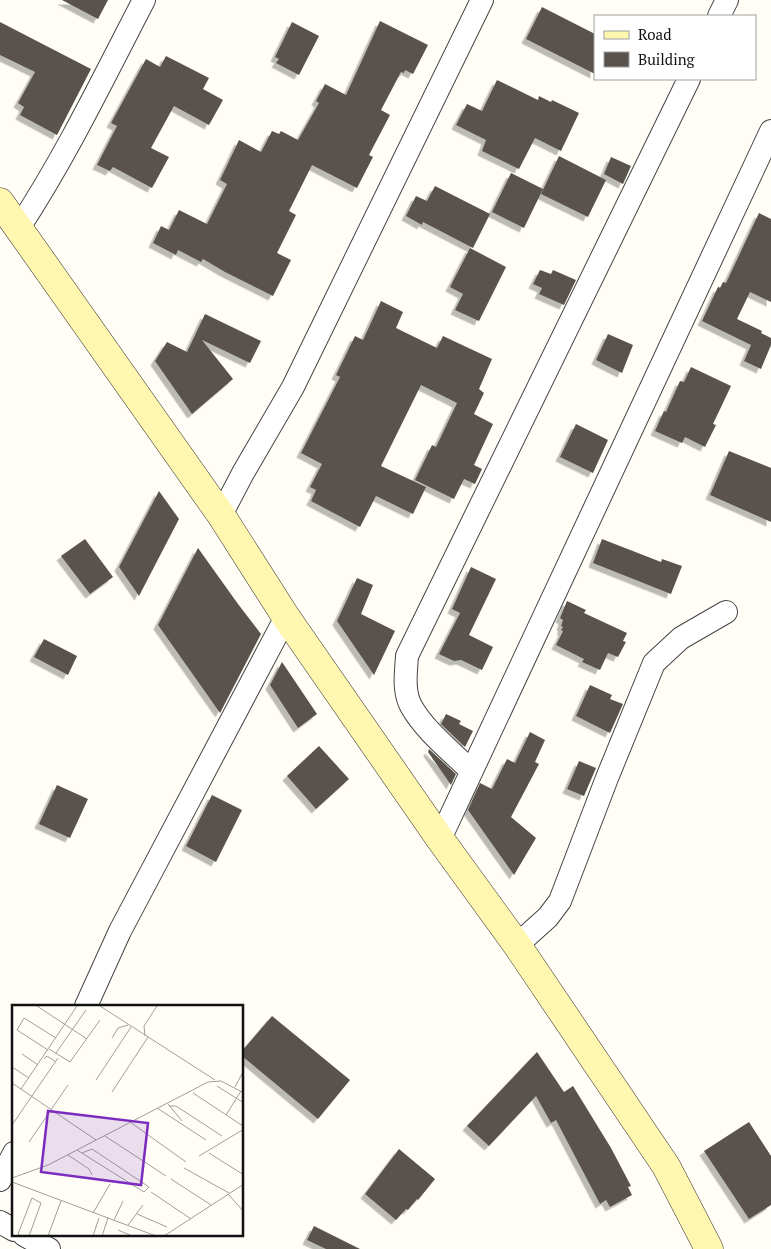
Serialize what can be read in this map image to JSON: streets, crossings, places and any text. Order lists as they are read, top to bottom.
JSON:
{
  "legend": ["Road", "Building"]
}
